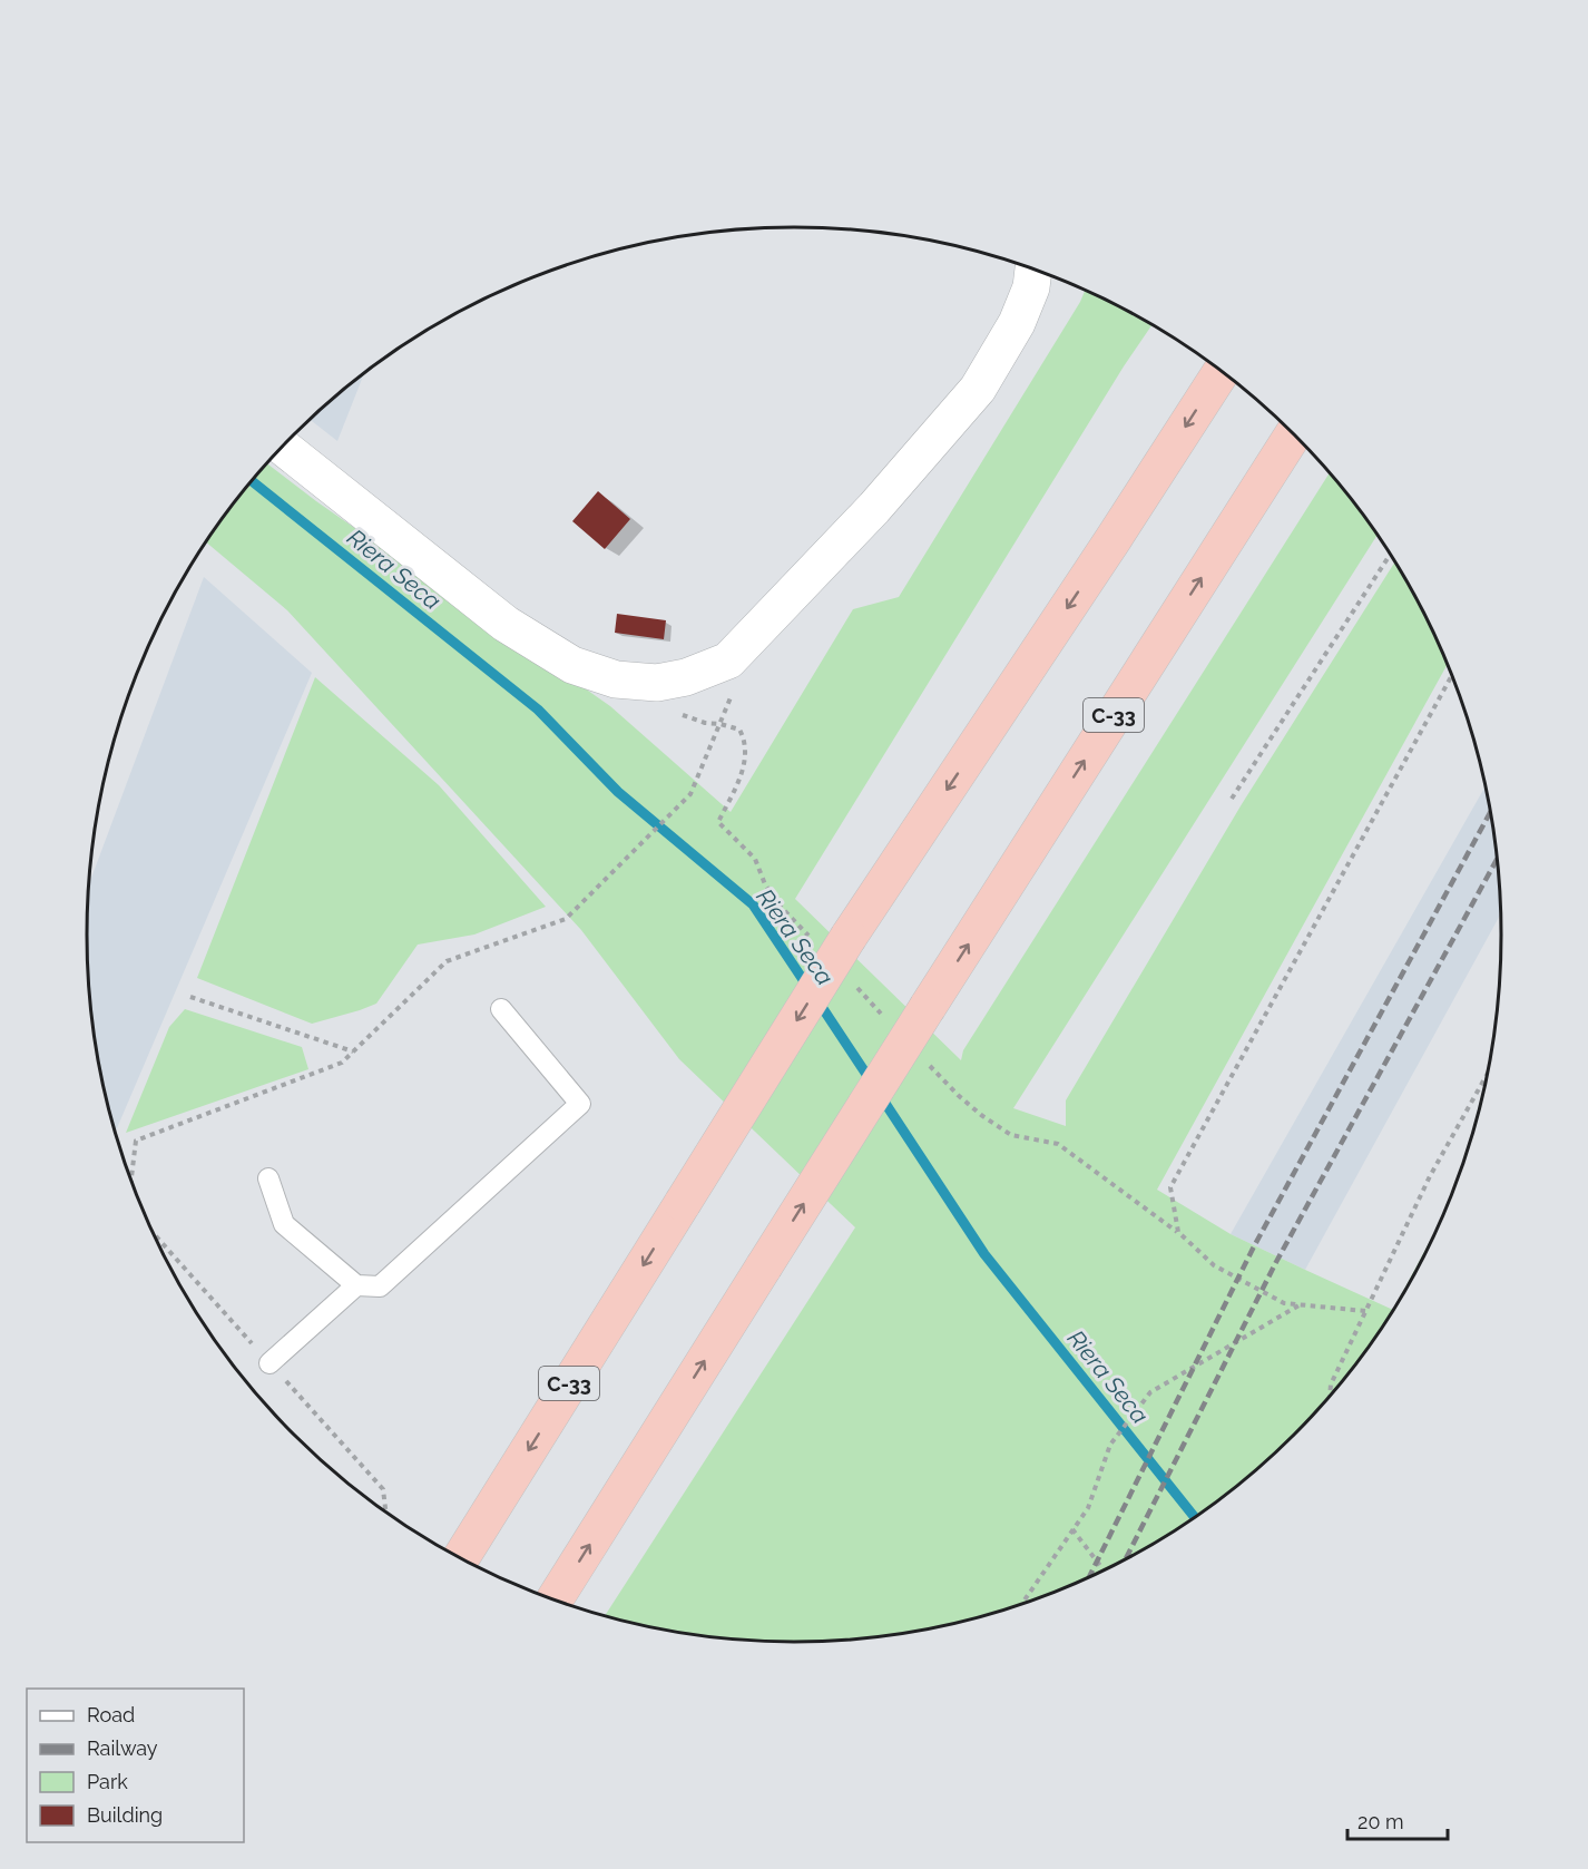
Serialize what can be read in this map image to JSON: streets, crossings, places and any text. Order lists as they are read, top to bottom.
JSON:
{
  "streets": {
    "highway": ["C-33"]
  },
  "water": ["Riera Seca"],
  "legend": [
    "Road",
    "Railway",
    "Park",
    "Building"
  ],
  "scale_bar": "20 m"
}
